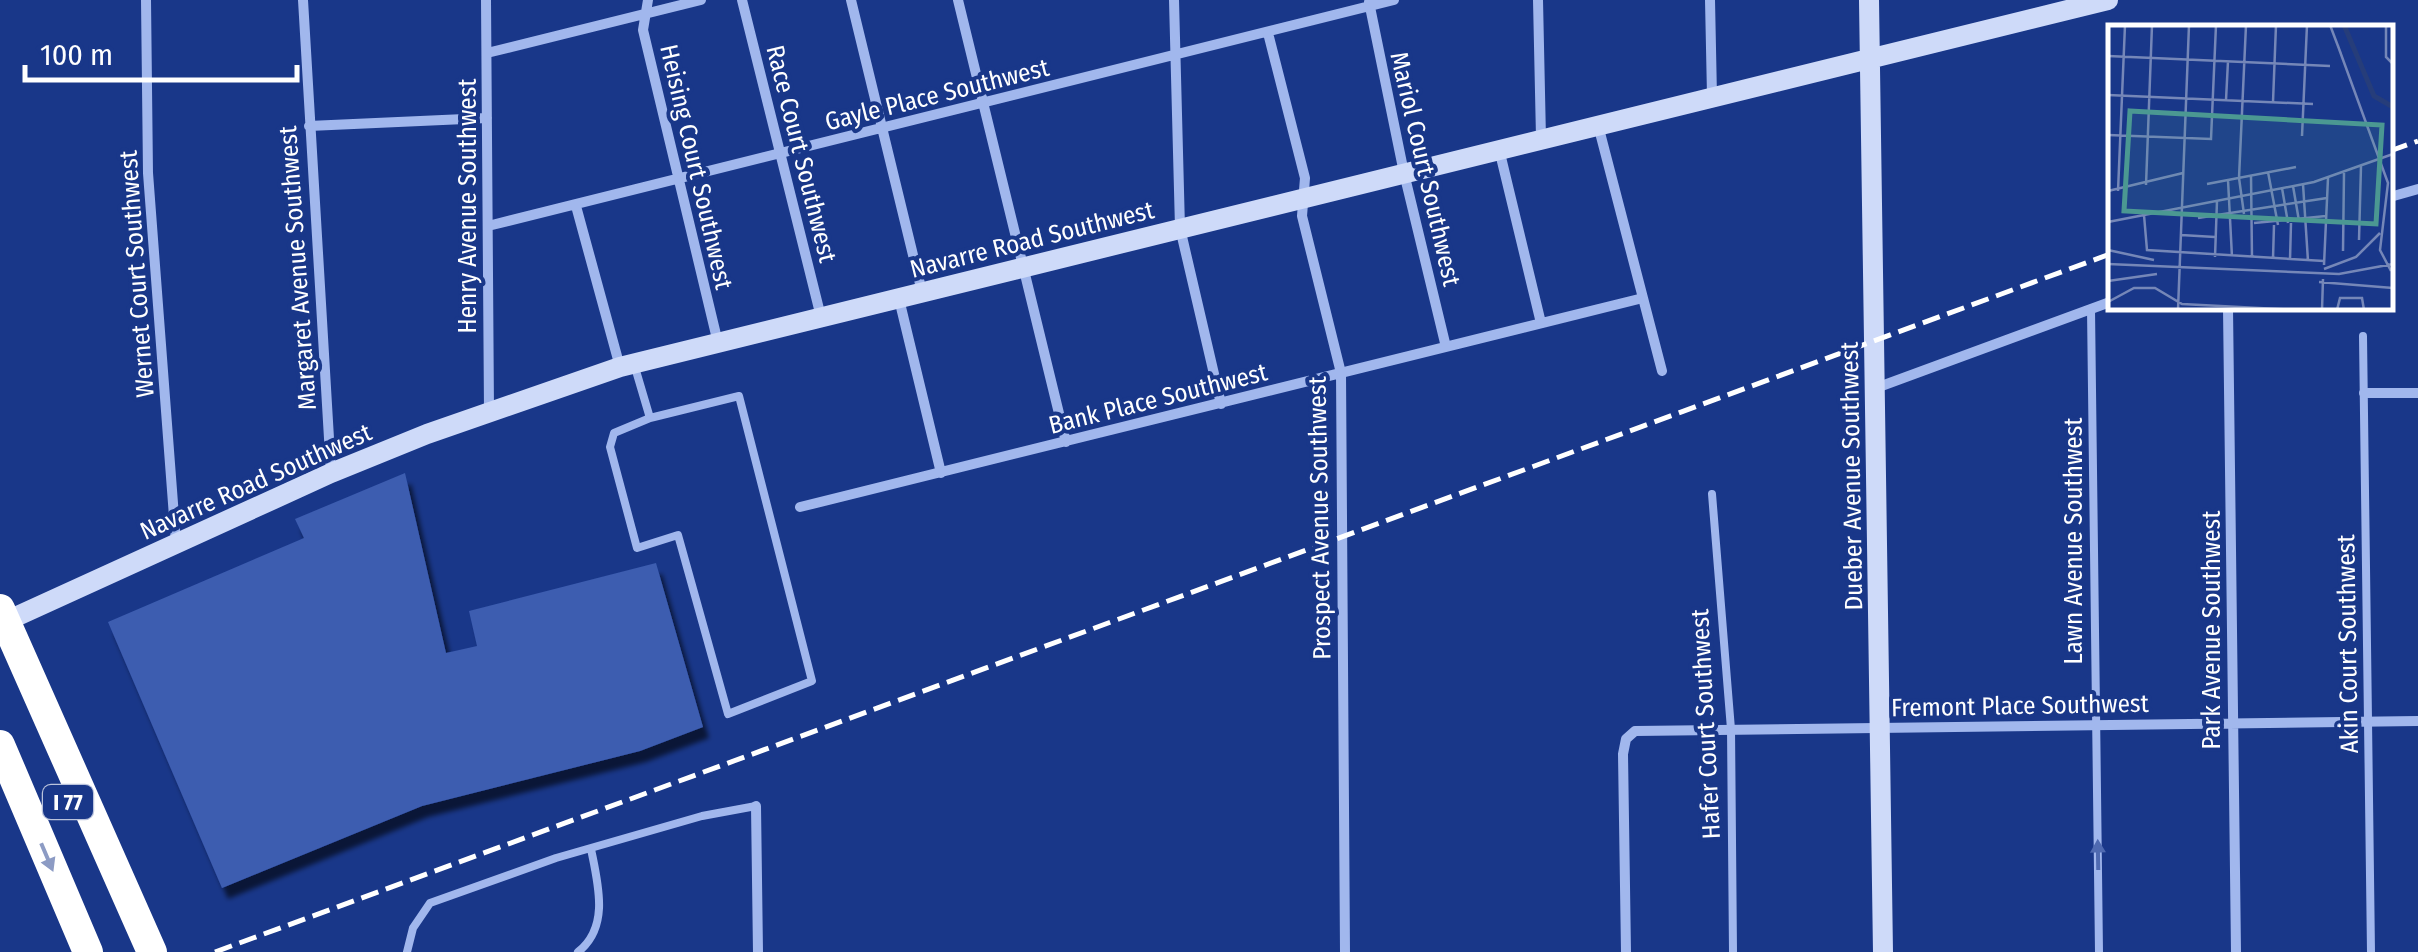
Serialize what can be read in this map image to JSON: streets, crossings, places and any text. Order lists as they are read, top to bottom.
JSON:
{
  "streets": {
    "highway": ["I 77"],
    "street": [
      "Gayle Place Southwest",
      "Race Court Southwest",
      "Heising Court Southwest",
      "Mariol Court Southwest",
      "Henry Avenue Southwest",
      "Navarre Road Southwest",
      "Margaret Avenue Southwest",
      "Wernet Court Southwest",
      "Bank Place Southwest",
      "Dueber Avenue Southwest",
      "Prospect Avenue Southwest",
      "Park Avenue Southwest",
      "Fremont Place Southwest"
    ],
    "lane": ["Lawn Avenue Southwest", "Akin Court Southwest", "Hafer Court Southwest"]
  },
  "crossings": [
    ["Gayle Place Southwest", "Race Court Southwest"],
    ["Gayle Place Southwest", "Heising Court Southwest"],
    ["Gayle Place Southwest", "Mariol Court Southwest"],
    ["Gayle Place Southwest", "Henry Avenue Southwest"],
    ["Gayle Place Southwest", "Prospect Avenue Southwest"],
    ["Race Court Southwest", "Navarre Road Southwest"],
    ["Heising Court Southwest", "Navarre Road Southwest"],
    ["Mariol Court Southwest", "Navarre Road Southwest"],
    ["Mariol Court Southwest", "Bank Place Southwest"],
    ["Henry Avenue Southwest", "Navarre Road Southwest"],
    ["Navarre Road Southwest", "Margaret Avenue Southwest"],
    ["Navarre Road Southwest", "Wernet Court Southwest"],
    ["Navarre Road Southwest", "Dueber Avenue Southwest"],
    ["Navarre Road Southwest", "Prospect Avenue Southwest"],
    ["Bank Place Southwest", "Prospect Avenue Southwest"],
    ["Dueber Avenue Southwest", "Fremont Place Southwest"],
    ["Lawn Avenue Southwest", "Fremont Place Southwest"],
    ["Park Avenue Southwest", "Fremont Place Southwest"],
    ["Akin Court Southwest", "Fremont Place Southwest"],
    ["Fremont Place Southwest", "Hafer Court Southwest"]
  ],
  "one_way": ["Lawn Avenue Southwest"],
  "scale_bar": "100 m"
}
